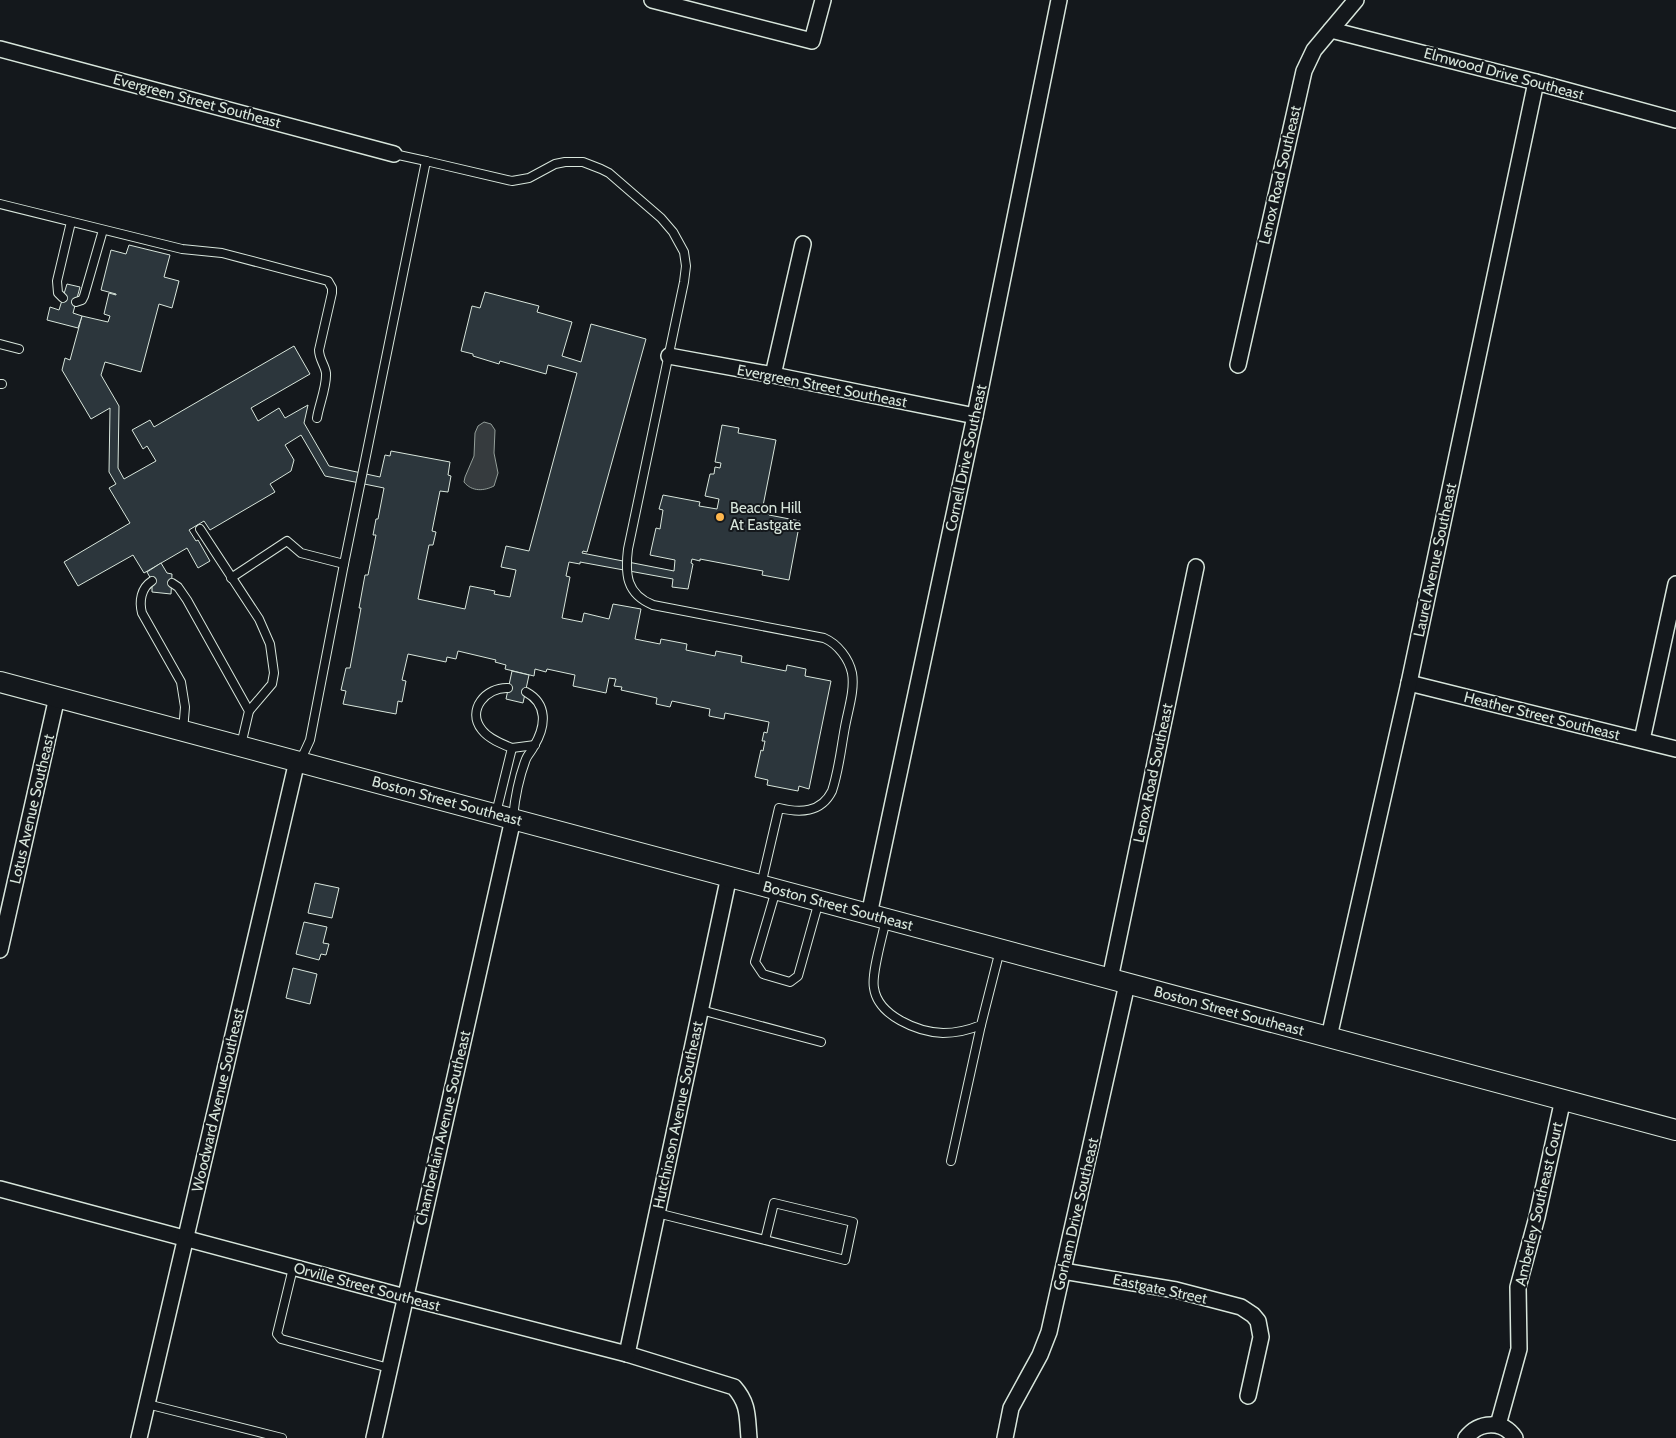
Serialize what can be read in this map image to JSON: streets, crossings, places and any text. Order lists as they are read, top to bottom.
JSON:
{
  "streets": {
    "street": [
      "Elmwood Drive Southeast",
      "Evergreen Street Southeast",
      "Lenox Road Southeast",
      "Cornell Drive Southeast",
      "Laurel Avenue Southeast",
      "Heather Street Southeast",
      "Boston Street Southeast",
      "Lotus Avenue Southeast",
      "Woodward Avenue Southeast",
      "Hutchinson Avenue Southeast",
      "Chamberlain Avenue Southeast",
      "Amberley Southeast Court",
      "Gorham Drive Southeast",
      "Orville Street Southeast",
      "Eastgate Street"
    ]
  },
  "crossings": [
    ["Elmwood Drive Southeast", "Lenox Road Southeast"],
    ["Elmwood Drive Southeast", "Laurel Avenue Southeast"],
    ["Evergreen Street Southeast", "Cornell Drive Southeast"],
    ["Lenox Road Southeast", "Boston Street Southeast"],
    ["Lenox Road Southeast", "Gorham Drive Southeast"],
    ["Cornell Drive Southeast", "Boston Street Southeast"],
    ["Laurel Avenue Southeast", "Heather Street Southeast"],
    ["Laurel Avenue Southeast", "Boston Street Southeast"],
    ["Boston Street Southeast", "Lotus Avenue Southeast"],
    ["Boston Street Southeast", "Woodward Avenue Southeast"],
    ["Boston Street Southeast", "Hutchinson Avenue Southeast"],
    ["Boston Street Southeast", "Chamberlain Avenue Southeast"],
    ["Boston Street Southeast", "Amberley Southeast Court"],
    ["Boston Street Southeast", "Gorham Drive Southeast"],
    ["Woodward Avenue Southeast", "Orville Street Southeast"],
    ["Hutchinson Avenue Southeast", "Orville Street Southeast"],
    ["Chamberlain Avenue Southeast", "Orville Street Southeast"],
    ["Gorham Drive Southeast", "Eastgate Street"]
  ],
  "places": ["Beacon Hill At Eastgate"]
}
